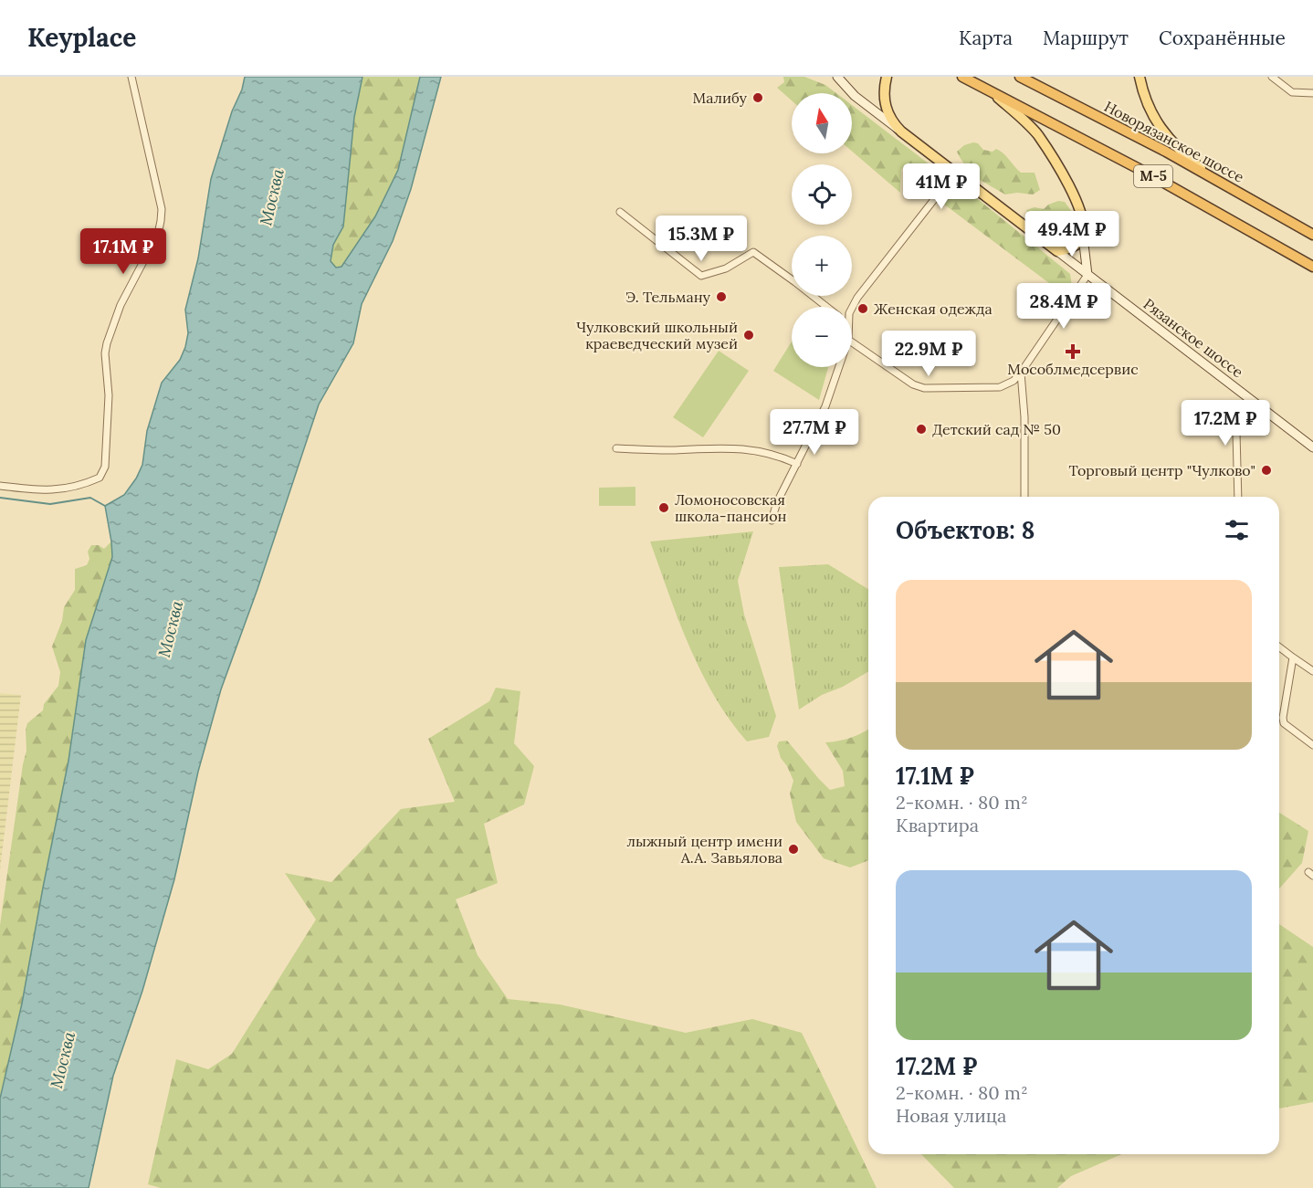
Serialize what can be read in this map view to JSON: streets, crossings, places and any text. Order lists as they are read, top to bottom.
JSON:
{
  "streets": {
    "highway": ["Новорязанское шоссе", "М-5"],
    "main road": ["Рязанское шоссе"]
  },
  "water": ["Москва"],
  "places": {
    "other": [
      "Малибу",
      "Э. Тельману",
      "Женская одежда",
      "Чулковский школьный краеведческий музей",
      "Детский сад № 50",
      "Торговый центр \"Чулково\"",
      "Ломоносовская школа-пансион",
      "лыжный центр имени А.А. Завьялова"
    ],
    "health": ["Мособлмедсервис"]
  },
  "north": "top",
  "page": {
    "header": "Keyplace",
    "nav": ["Карта", "Маршрут", "Сохранённые"],
    "map_buttons": ["+", "−"],
    "price": [
      "41M ₽",
      "49.4M ₽",
      "15.3M ₽",
      "17.1M ₽",
      "28.4M ₽",
      "22.9M ₽",
      "17.2M ₽",
      "27.7M ₽"
    ],
    "heading": "Объектов: 8",
    "list": [
      {
        "name": "17.1M ₽",
        "note": "2-комн. · 80 m² · Квартира"
      },
      {
        "name": "17.2M ₽",
        "note": "2-комн. · 80 m² · Новая улица"
      }
    ]
  }
}
